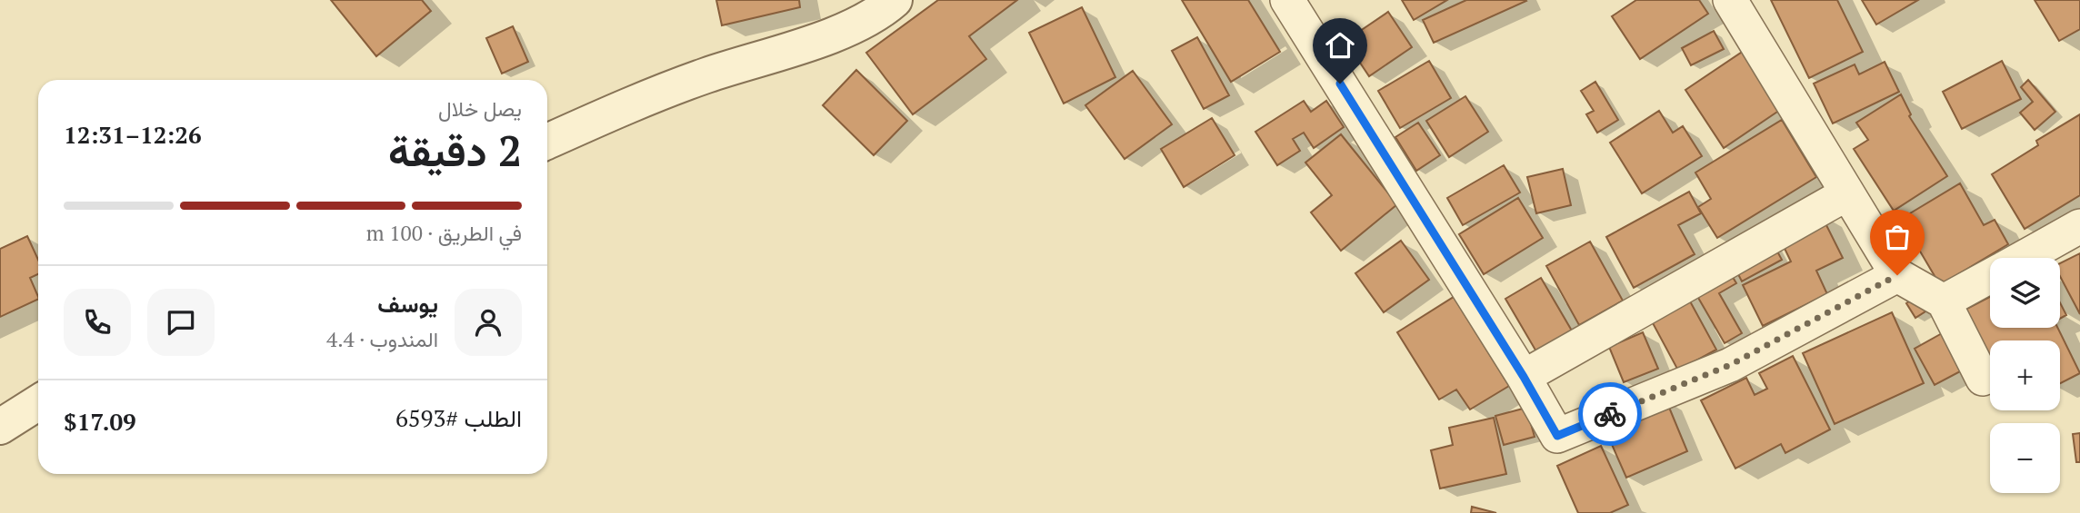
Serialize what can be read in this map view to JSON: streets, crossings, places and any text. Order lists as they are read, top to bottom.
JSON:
{
  "page": {
    "heading": ["2 دقيقة", "يصل خلال", "12:26–12:31"],
    "panel": [
      "يوسف",
      "المندوب · 4.4",
      "الطلب #6593",
      "$17.09"
    ],
    "bar": "في الطريق · 100 m",
    "map_buttons": ["+", "−"]
  }
}
